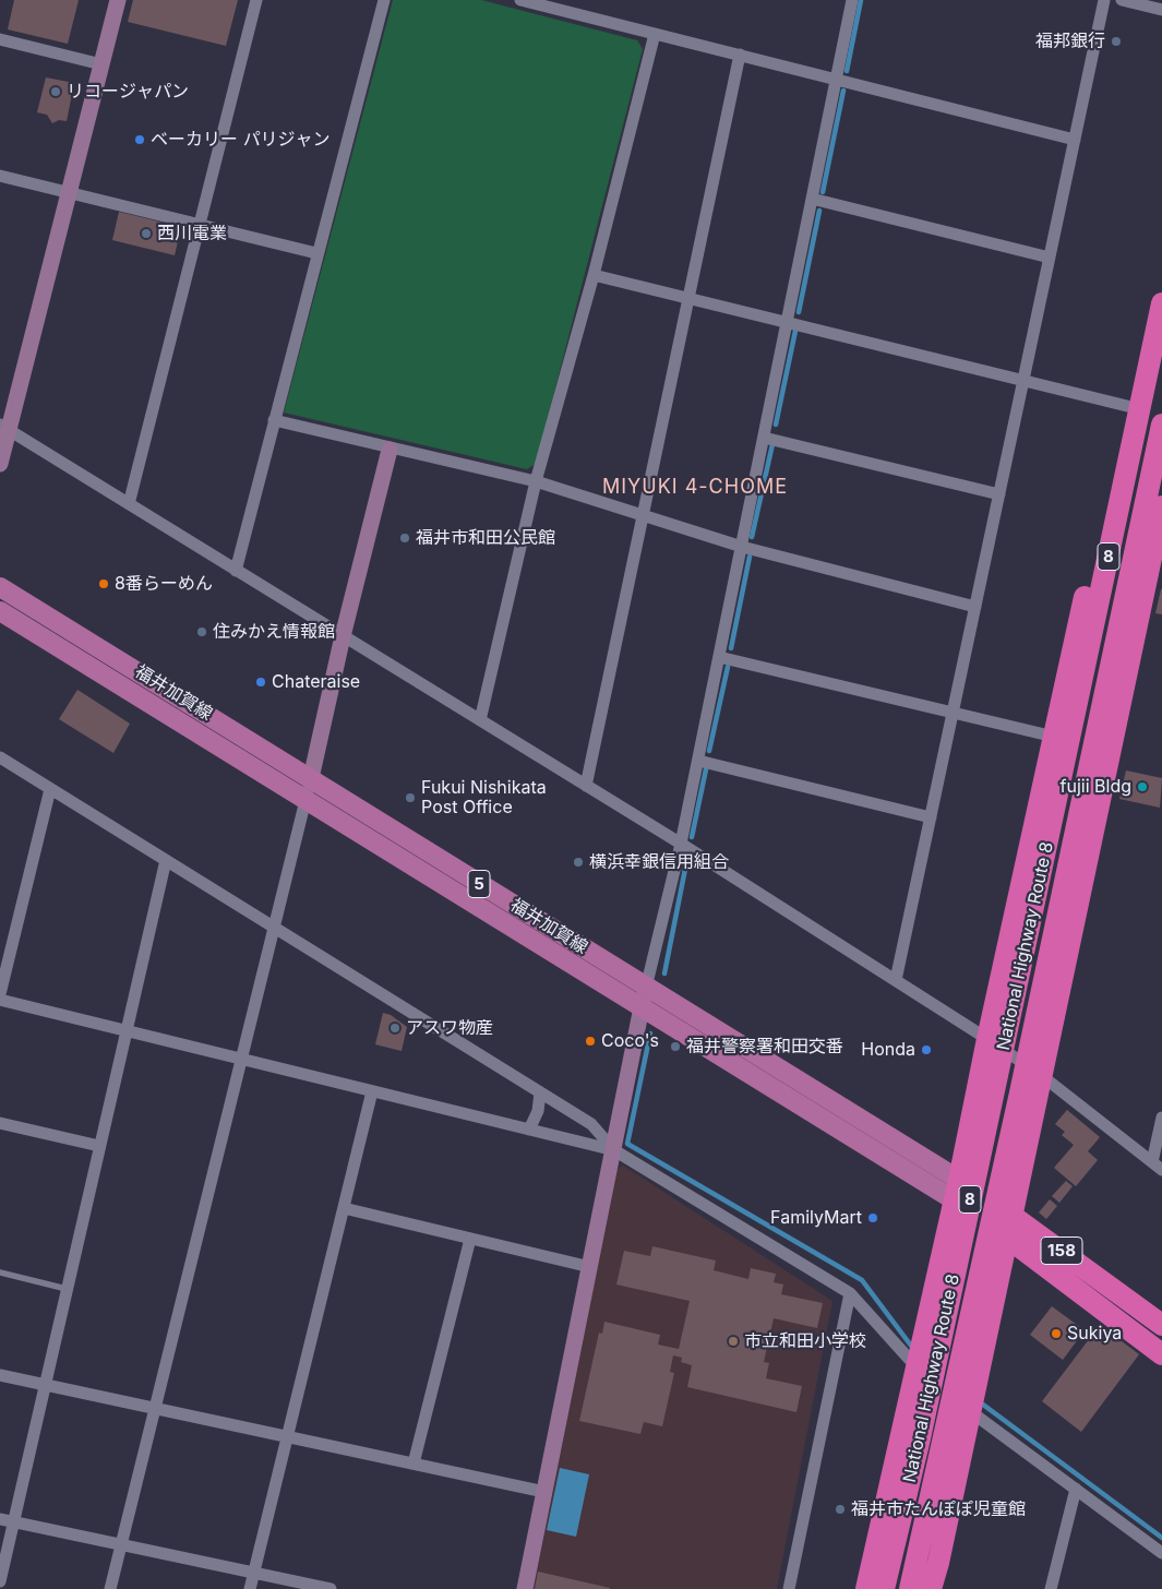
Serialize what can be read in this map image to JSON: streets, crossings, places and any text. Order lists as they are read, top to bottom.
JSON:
{
  "streets": {
    "highway": ["8", "National Highway Route 8", "158"],
    "main road": ["福井加賀線", "5"]
  },
  "crossings": [
    ["福井加賀線", "158"]
  ],
  "districts": ["MIYUKI 4-CHOME"],
  "places": [
    "福邦銀行",
    "リコージャパン",
    "ベーカリー パリジャン",
    "西川電業",
    "福井市和田公民館",
    "8番らーめん",
    "住みかえ情報館",
    "Chateraise",
    "fujii Bldg",
    "Fukui Nishikata Post Office",
    "横浜幸銀信用組合",
    "アスワ物産",
    "Coco's",
    "福井警察署和田交番",
    "Honda",
    "FamilyMart",
    "Sukiya",
    "市立和田小学校",
    "福井市たんぽぽ児童館"
  ]
}
